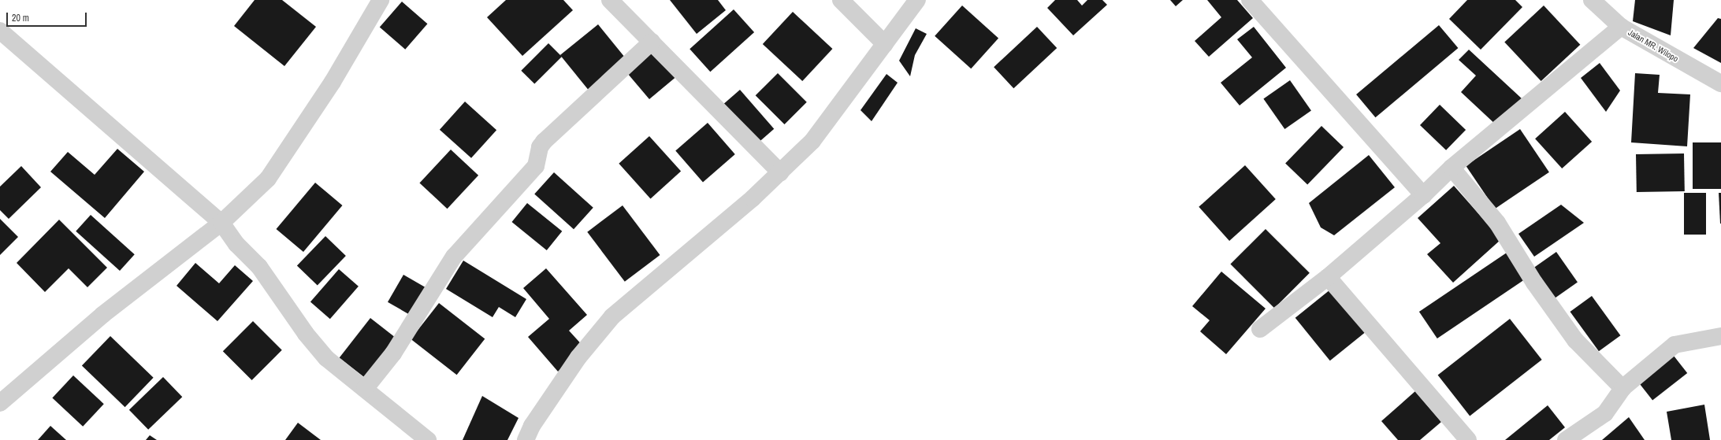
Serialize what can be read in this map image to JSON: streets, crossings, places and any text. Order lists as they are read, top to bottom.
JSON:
{
  "streets": {
    "street": ["Jalan MR. Wilopo"]
  },
  "scale_bar": "20 m"
}
